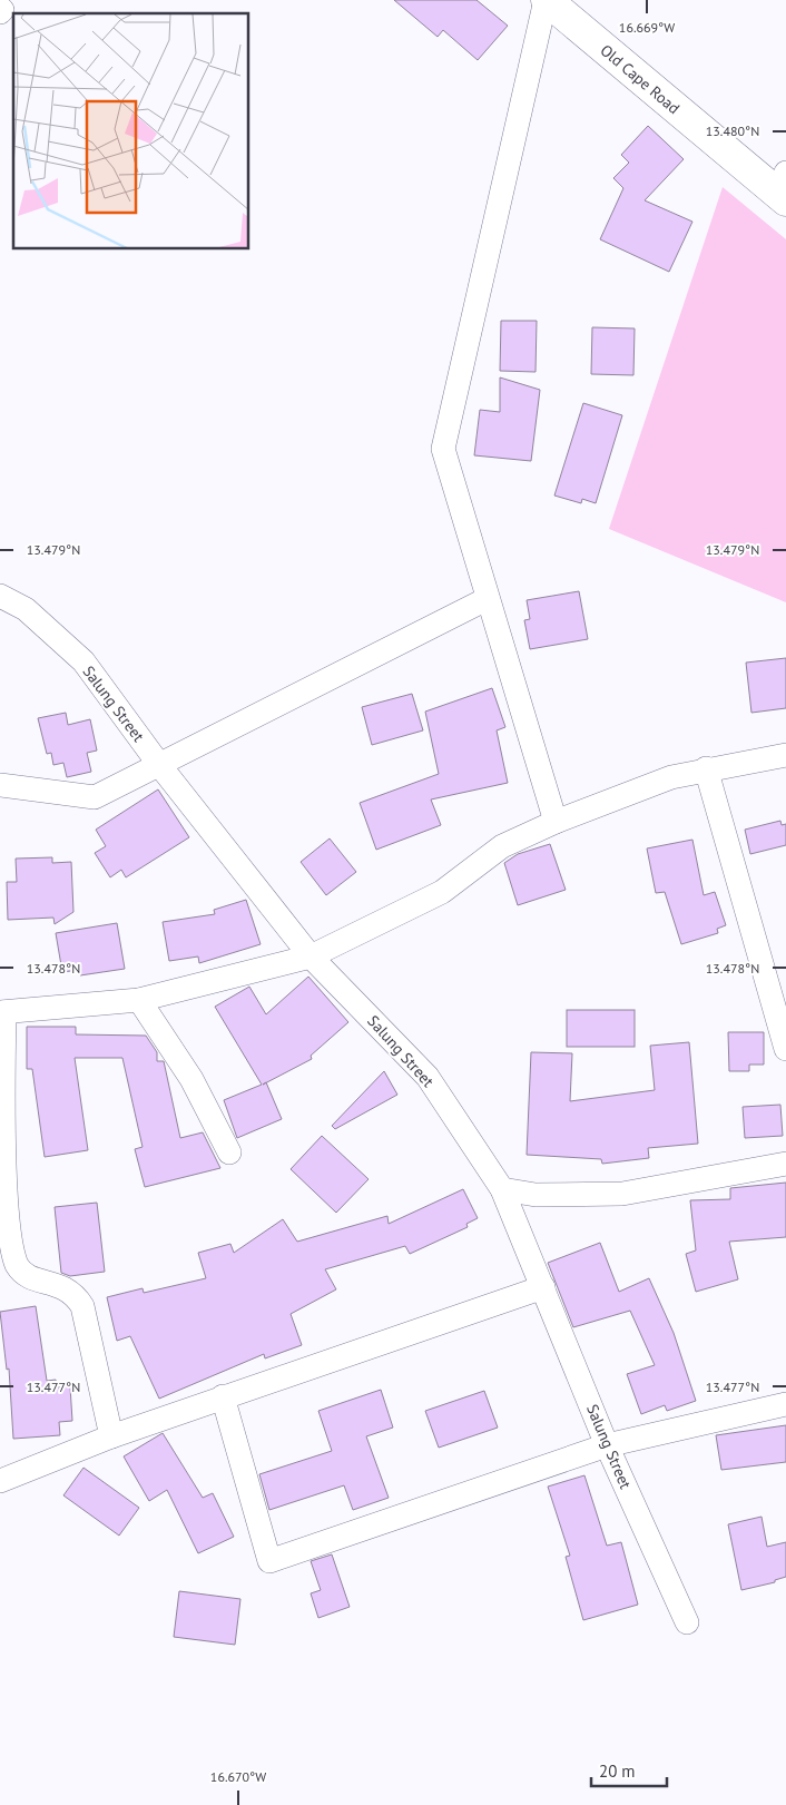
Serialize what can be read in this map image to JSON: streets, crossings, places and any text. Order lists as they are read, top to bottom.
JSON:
{
  "streets": {
    "street": ["Old Cape Road", "Salung Street"]
  },
  "scale_bar": "20 m",
  "coordinates": [
    "16.669°W",
    "13.480°N",
    "13.479°N",
    "13.478°N",
    "13.477°N",
    "16.670°W"
  ]
}
